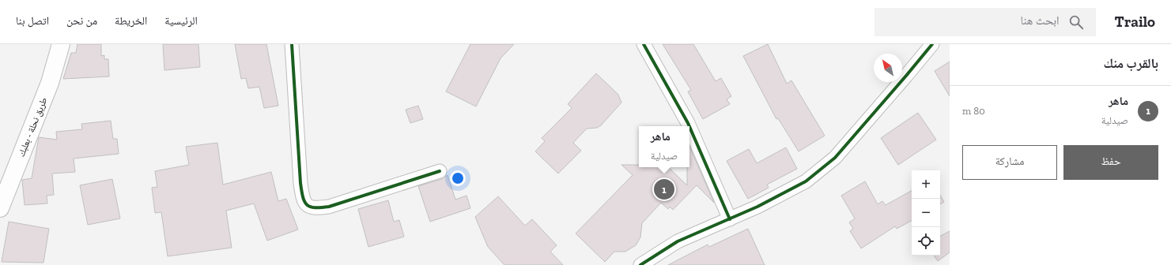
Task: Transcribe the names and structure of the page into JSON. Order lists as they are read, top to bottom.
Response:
{
  "streets": {
    "street": ["طريق نحلة - بعلبك"]
  },
  "north": "top left",
  "page": {
    "header": "Trailo",
    "search": "ابحث هنا",
    "nav": [
      "الرئيسية",
      "الخريطة",
      "من نحن",
      "اتصل بنا"
    ],
    "heading": "بالقرب منك",
    "list": [
      {
        "mark": "1",
        "name": "ماهر",
        "note": "صيدلية",
        "value": "80 m"
      }
    ],
    "popup": ["ماهر", "صيدلية"],
    "buttons": ["حفظ", "مشاركة"],
    "map_buttons": ["+", "−"],
    "pins": "1"
  }
}
